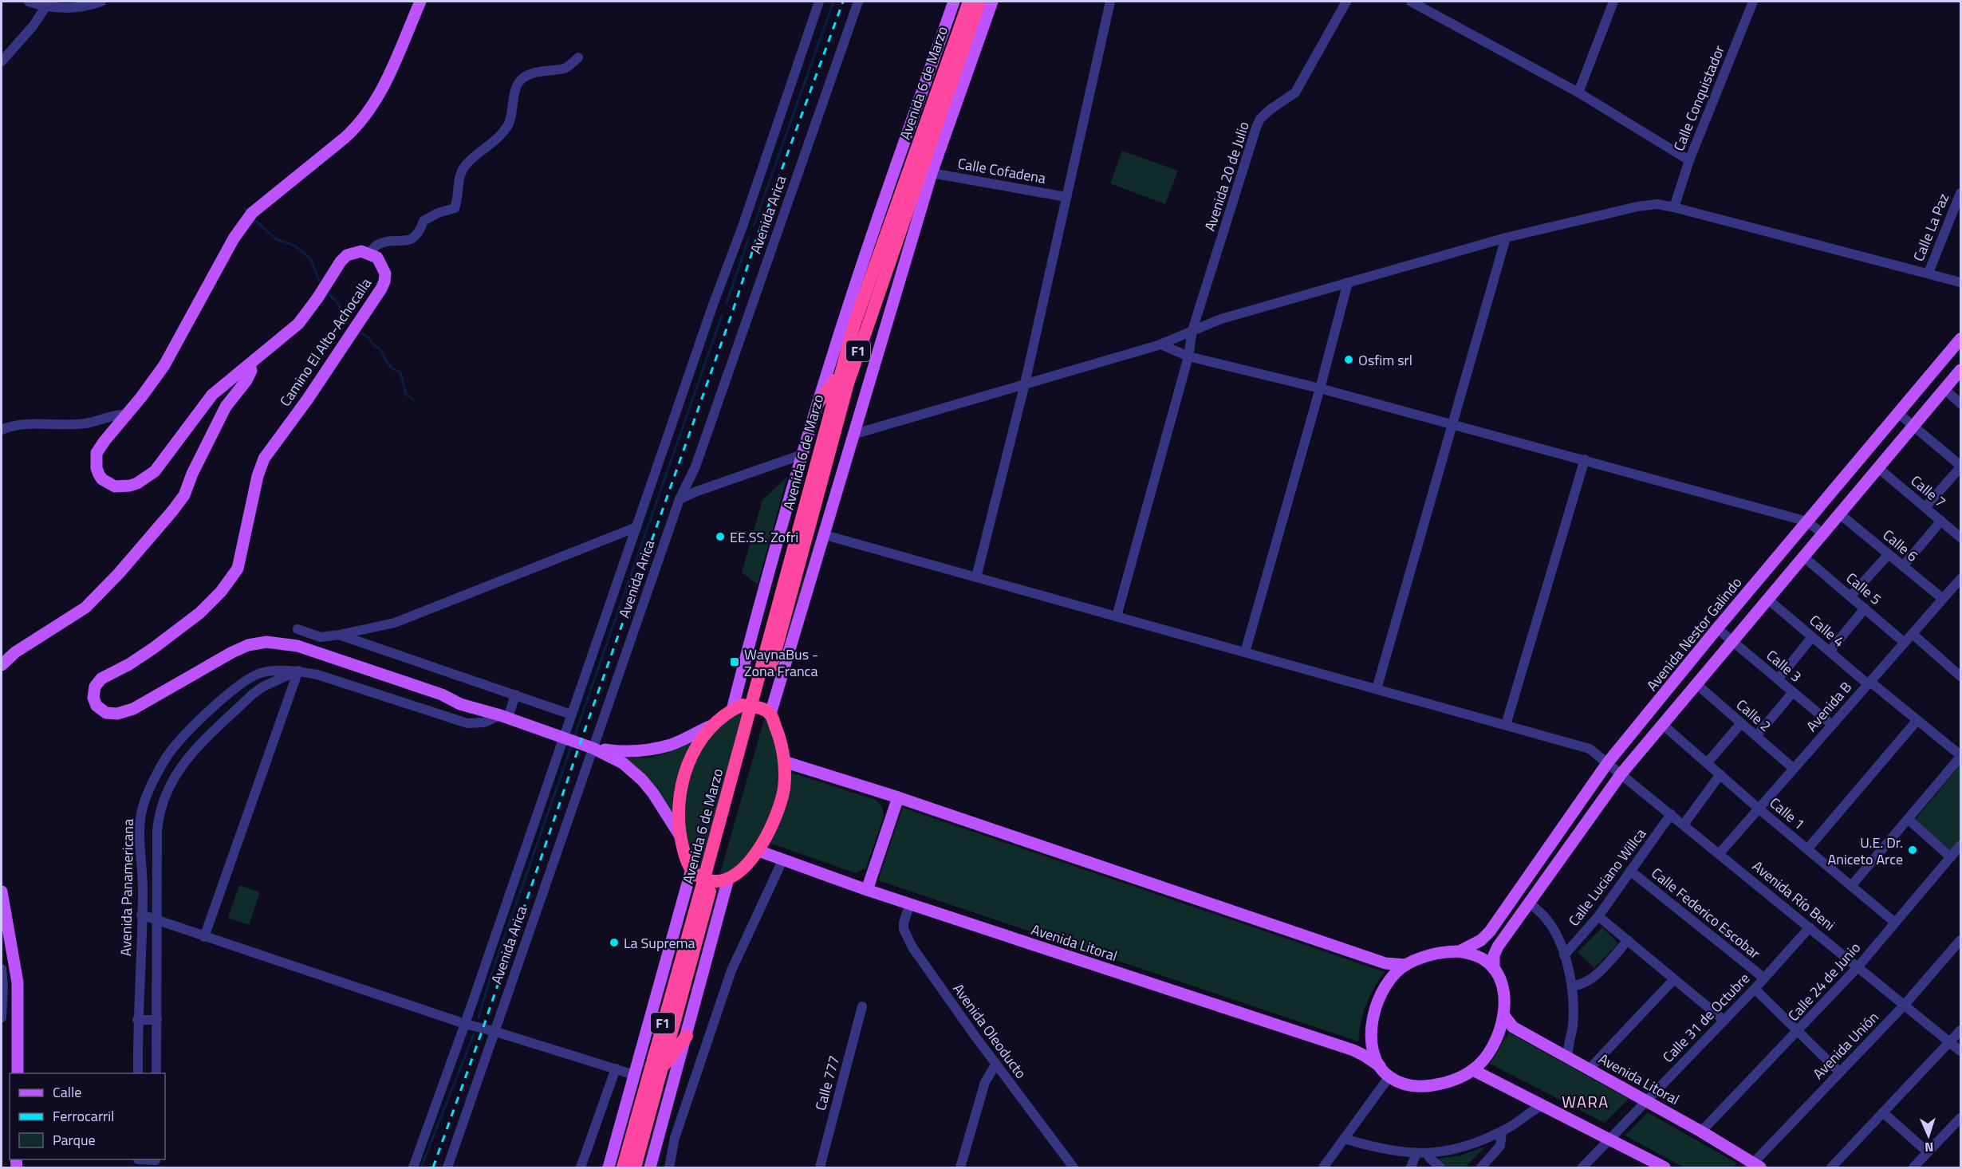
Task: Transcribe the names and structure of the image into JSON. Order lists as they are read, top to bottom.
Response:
{
  "streets": {
    "highway": ["Avenida 6 de Marzo", "F1"],
    "main road": ["Camino El Alto-Achocalla", "Avenida Nestor Galindo", "Avenida Litoral"],
    "street": [
      "Calle Conquistador",
      "Calle Cofadena",
      "Avenida 20 de Julio",
      "Avenida Arica",
      "Calle La Paz",
      "Calle 7",
      "Calle 6",
      "Calle 5",
      "Calle 4",
      "Calle 3",
      "Avenida B",
      "Calle 2",
      "Calle 1",
      "Calle Luciano Willca",
      "Avenida Panamericana",
      "Avenida Río Beni",
      "Calle Federico Escobar",
      "Calle 24 de Junio",
      "Calle 31 de Octubre",
      "Avenida Oleoducto",
      "Avenida Unión",
      "Calle 777"
    ]
  },
  "crossings": [
    ["Avenida 6 de Marzo", "Calle Cofadena"],
    ["Avenida 6 de Marzo", "Avenida Río Beni"],
    ["Avenida 20 de Julio", "Avenida Río Beni"],
    ["Avenida Arica", "Camino El Alto-Achocalla"],
    ["Camino El Alto-Achocalla", "Avenida Panamericana"],
    ["Calle 6", "Avenida B"],
    ["Calle 5", "Avenida B"],
    ["Calle 4", "Avenida B"],
    ["Avenida Nestor Galindo", "Calle 3"],
    ["Avenida Nestor Galindo", "Avenida Río Beni"],
    ["Avenida Nestor Galindo", "Avenida Litoral"],
    ["Calle 3", "Avenida B"],
    ["Avenida B", "Calle 2"],
    ["Avenida B", "Calle 1"],
    ["Avenida B", "Avenida Río Beni"],
    ["Calle 1", "Calle 24 de Junio"],
    ["Calle Luciano Willca", "Avenida Río Beni"],
    ["Calle Luciano Willca", "Calle Federico Escobar"],
    ["Avenida Río Beni", "Calle 24 de Junio"],
    ["Avenida Río Beni", "Calle 31 de Octubre"],
    ["Avenida Río Beni", "Avenida Unión"],
    ["Calle Federico Escobar", "Calle 31 de Octubre"],
    ["Avenida Litoral", "Calle 24 de Junio"],
    ["Avenida Litoral", "Calle 31 de Octubre"],
    ["Avenida Litoral", "Avenida Oleoducto"],
    ["Avenida Litoral", "Avenida Unión"]
  ],
  "districts": ["WARA"],
  "places": {
    "other": [
      "Osfim srl",
      "EE.SS. Zofri",
      "U.E. Dr. Aniceto Arce",
      "La Suprema"
    ],
    "transit": ["WaynaBus - Zona Franca"]
  },
  "legend": ["Calle", "Ferrocarril", "Parque"],
  "north": "bottom"
}
